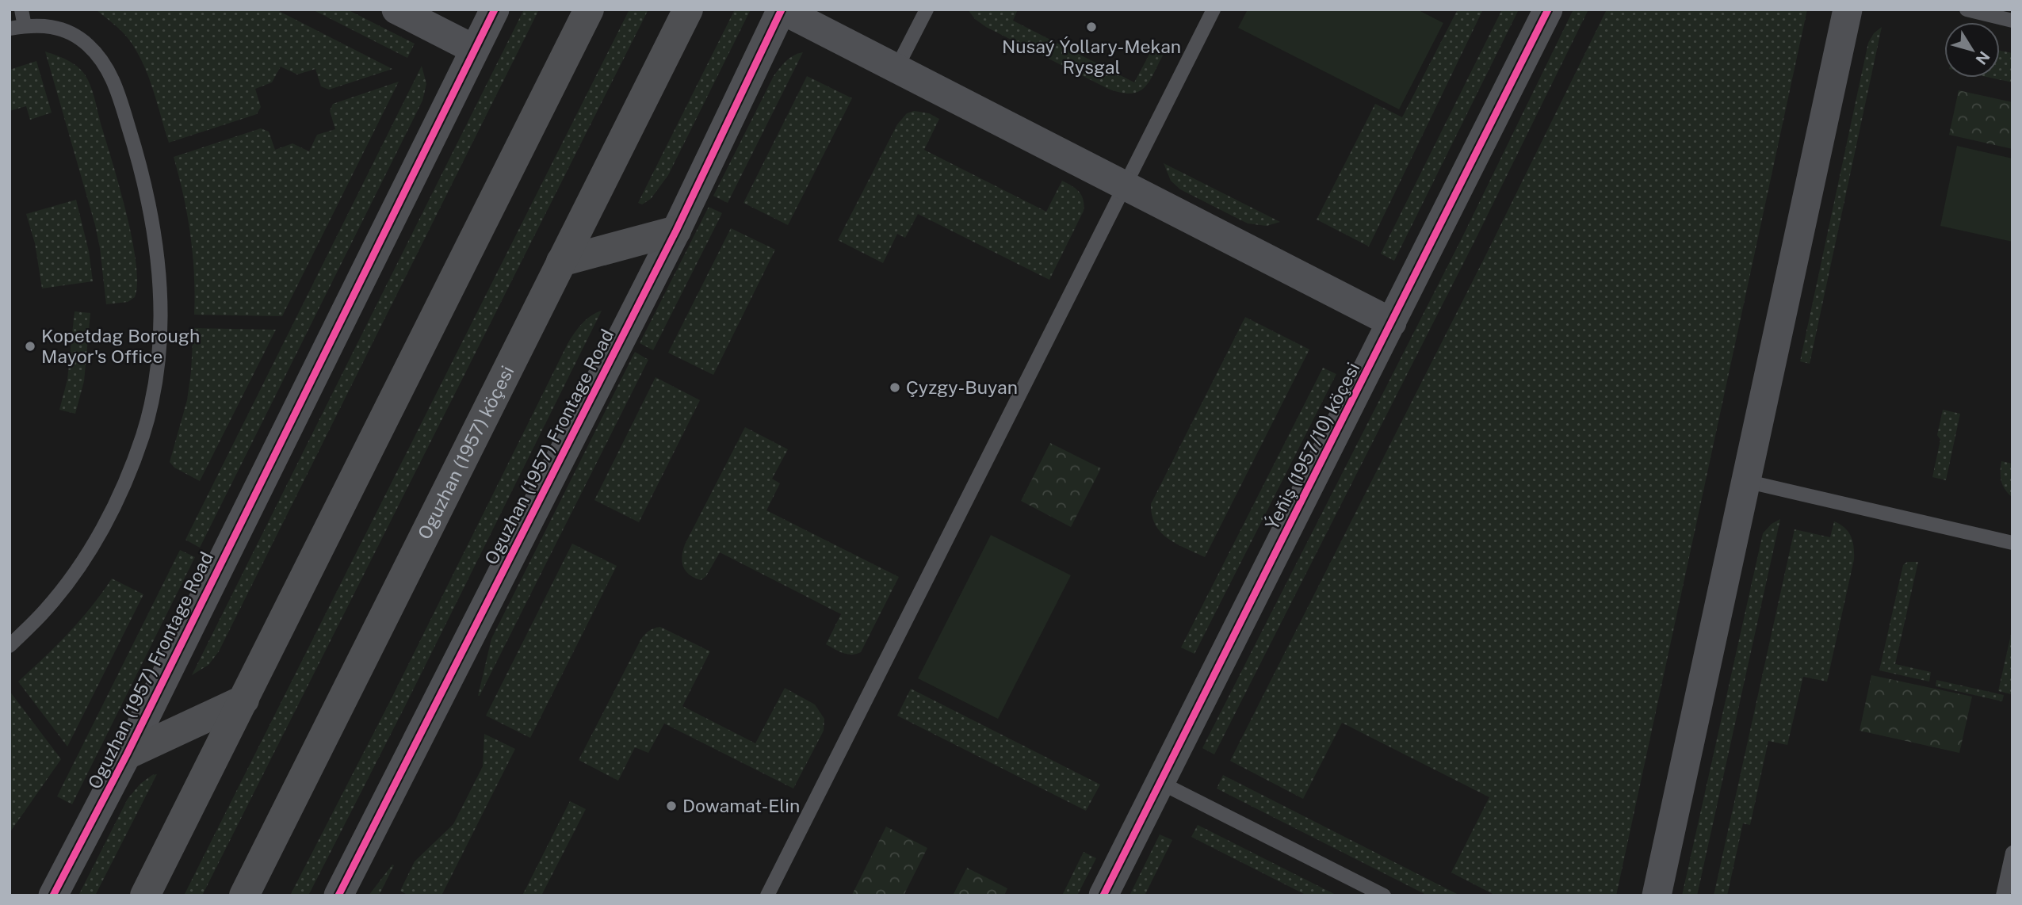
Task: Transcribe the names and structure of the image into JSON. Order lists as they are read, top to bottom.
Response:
{
  "streets": {
    "main road": ["Oguzhan (1957) köçesi"],
    "street": ["Ýeňiş (1957/10) köçesi", "Oguzhan (1957) Frontage Road"]
  },
  "places": [
    "Nusaý Ýollary-Mekan Rysgal",
    "Kopetdag Borough Mayor's Office",
    "Çyzgy-Buyan",
    "Dowamat-Elin"
  ],
  "north": "bottom right"
}
